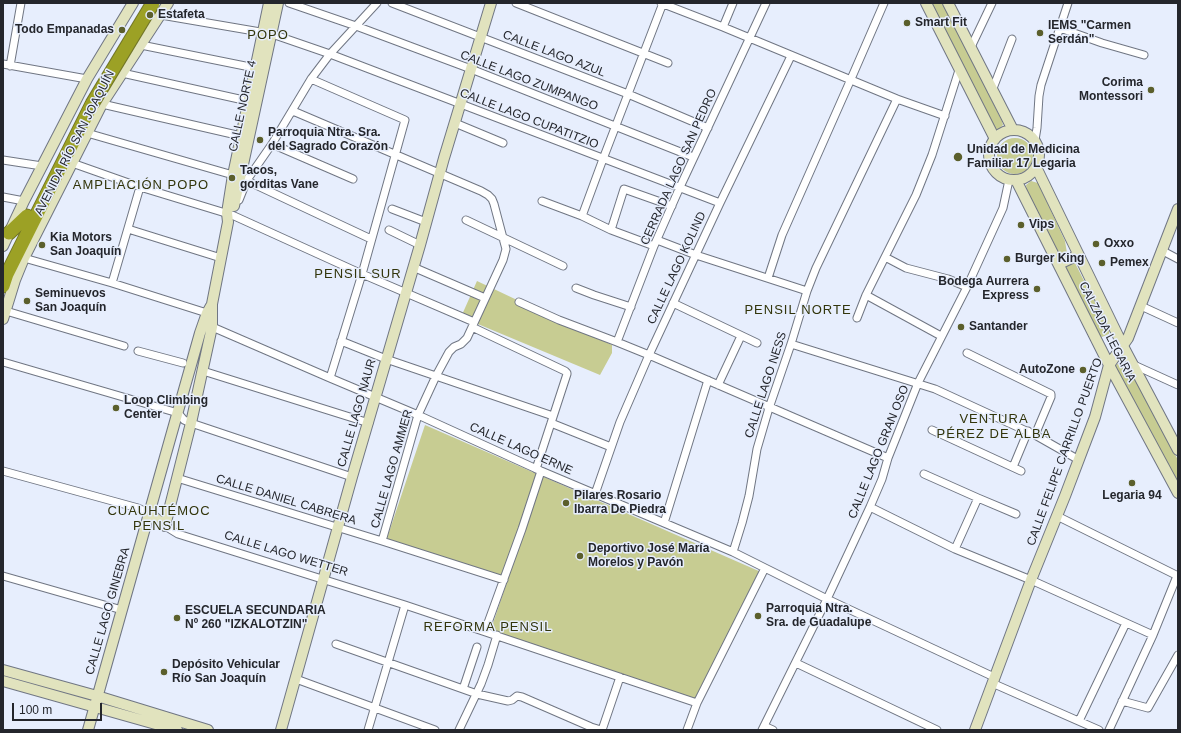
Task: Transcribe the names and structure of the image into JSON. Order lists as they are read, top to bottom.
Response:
{
  "streets": {
    "highway": ["AVENIDA RÍO SAN JOAQUÍN"],
    "street": [
      "CALLE LAGO AZUL",
      "CALLE LAGO ZUMPANGO",
      "CALLE NORTE 4",
      "CALLE LAGO CUPATITZIO",
      "CERRADA LAGO SAN PEDRO",
      "CALLE LAGO KOLIND",
      "CALZADA LEGARIA",
      "CALLE LAGO NESS",
      "CALLE LAGO NAUR",
      "CALLE LAGO ERNE",
      "CALLE LAGO GRAN OSO",
      "CALLE FELIPE CARRILLO PUERTO",
      "CALLE LAGO AMMER",
      "CALLE DANIEL CABRERA",
      "CALLE LAGO WETTER",
      "CALLE LAGO GINEBRA"
    ]
  },
  "crossings": [
    ["CALLE LAGO AZUL", "CERRADA LAGO SAN PEDRO"],
    ["CALLE LAGO AZUL", "CALLE LAGO NAUR"],
    ["CALLE LAGO ZUMPANGO", "CERRADA LAGO SAN PEDRO"],
    ["CALLE LAGO ZUMPANGO", "CALLE LAGO NAUR"],
    ["CALLE NORTE 4", "CALLE LAGO CUPATITZIO"],
    ["CALLE NORTE 4", "CALLE LAGO GINEBRA"],
    ["CALLE LAGO CUPATITZIO", "AVENIDA RÍO SAN JOAQUÍN"],
    ["CALLE LAGO CUPATITZIO", "CERRADA LAGO SAN PEDRO"],
    ["CALLE LAGO CUPATITZIO", "CALLE LAGO KOLIND"],
    ["CALLE LAGO CUPATITZIO", "CALLE LAGO NAUR"],
    ["CALLE LAGO KOLIND", "CALLE LAGO ERNE"],
    ["CALZADA LEGARIA", "CALLE LAGO GRAN OSO"],
    ["CALZADA LEGARIA", "CALLE FELIPE CARRILLO PUERTO"],
    ["CALLE LAGO NESS", "CALLE LAGO ERNE"],
    ["CALLE LAGO NAUR", "CALLE LAGO ERNE"],
    ["CALLE LAGO NAUR", "CALLE LAGO AMMER"],
    ["CALLE LAGO NAUR", "CALLE DANIEL CABRERA"],
    ["CALLE LAGO NAUR", "CALLE LAGO WETTER"],
    ["CALLE LAGO ERNE", "CALLE LAGO GRAN OSO"],
    ["CALLE LAGO ERNE", "CALLE FELIPE CARRILLO PUERTO"],
    ["CALLE LAGO ERNE", "CALLE LAGO AMMER"],
    ["CALLE LAGO ERNE", "CALLE LAGO GINEBRA"],
    ["CALLE LAGO AMMER", "CALLE DANIEL CABRERA"],
    ["CALLE DANIEL CABRERA", "CALLE LAGO GINEBRA"],
    ["CALLE LAGO WETTER", "CALLE LAGO GINEBRA"]
  ],
  "districts": [
    "POPO",
    "AMPLIACIÓN POPO",
    "PENSIL SUR",
    "PENSIL NORTE",
    "VENTURA PÉREZ DE ALBA",
    "CUAUHTÉMOC PENSIL",
    "REFORMA PENSIL"
  ],
  "places": [
    "Estafeta",
    "Smart Fit",
    "Todo Empanadas",
    "IEMS \"Carmen Serdán\"",
    "Corima Montessori",
    "Parroquia Ntra. Sra. del Sagrado Corazón",
    "Unidad de Medicina Familiar 17 Legaria",
    "Tacos, gorditas Vane",
    "Vips",
    "Oxxo",
    "Kia Motors San Joaquín",
    "Burger King",
    "Pemex",
    "Bodega Aurrera Express",
    "Seminuevos San Joaquín",
    "Santander",
    "AutoZone",
    "Loop Climbing Center",
    "Legaria 94",
    "Pilares Rosario Ibarra De Piedra",
    "Deportivo José María Morelos y Pavón",
    "Parroquia Ntra. Sra. de Guadalupe",
    "ESCUELA SECUNDARIA Nº 260 \"IZKALOTZIN\"",
    "Depósito Vehicular Río San Joaquín"
  ],
  "scale_bar": "100 m"
}
